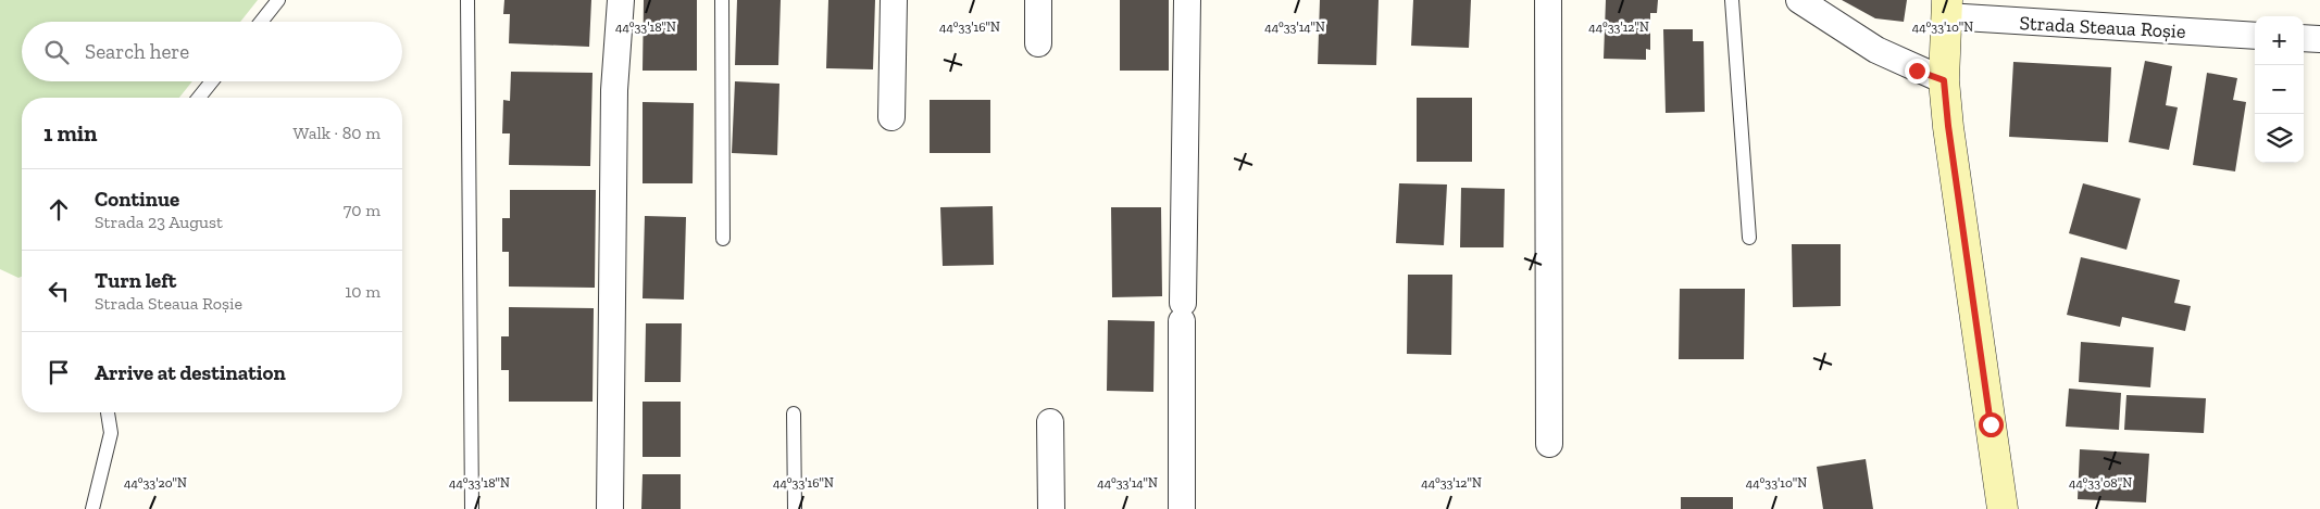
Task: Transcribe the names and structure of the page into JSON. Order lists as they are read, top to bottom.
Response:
{
  "streets": {
    "street": ["Strada Steaua Roșie"]
  },
  "page": {
    "map_buttons": ["+", "−"],
    "search": "Search here",
    "heading": ["1 min", "Walk · 80 m"],
    "list": [
      ["Continue", "Strada 23 August", "70 m"],
      ["Turn left", "Strada Steaua Roșie", "10 m"],
      "Arrive at destination"
    ]
  },
  "coordinates": [
    "44°33'18\"N",
    "44°33'16\"N",
    "44°33'14\"N",
    "44°33'12\"N",
    "44°33'10\"N",
    "44°33'20\"N",
    "44°33'08\"N"
  ]
}
